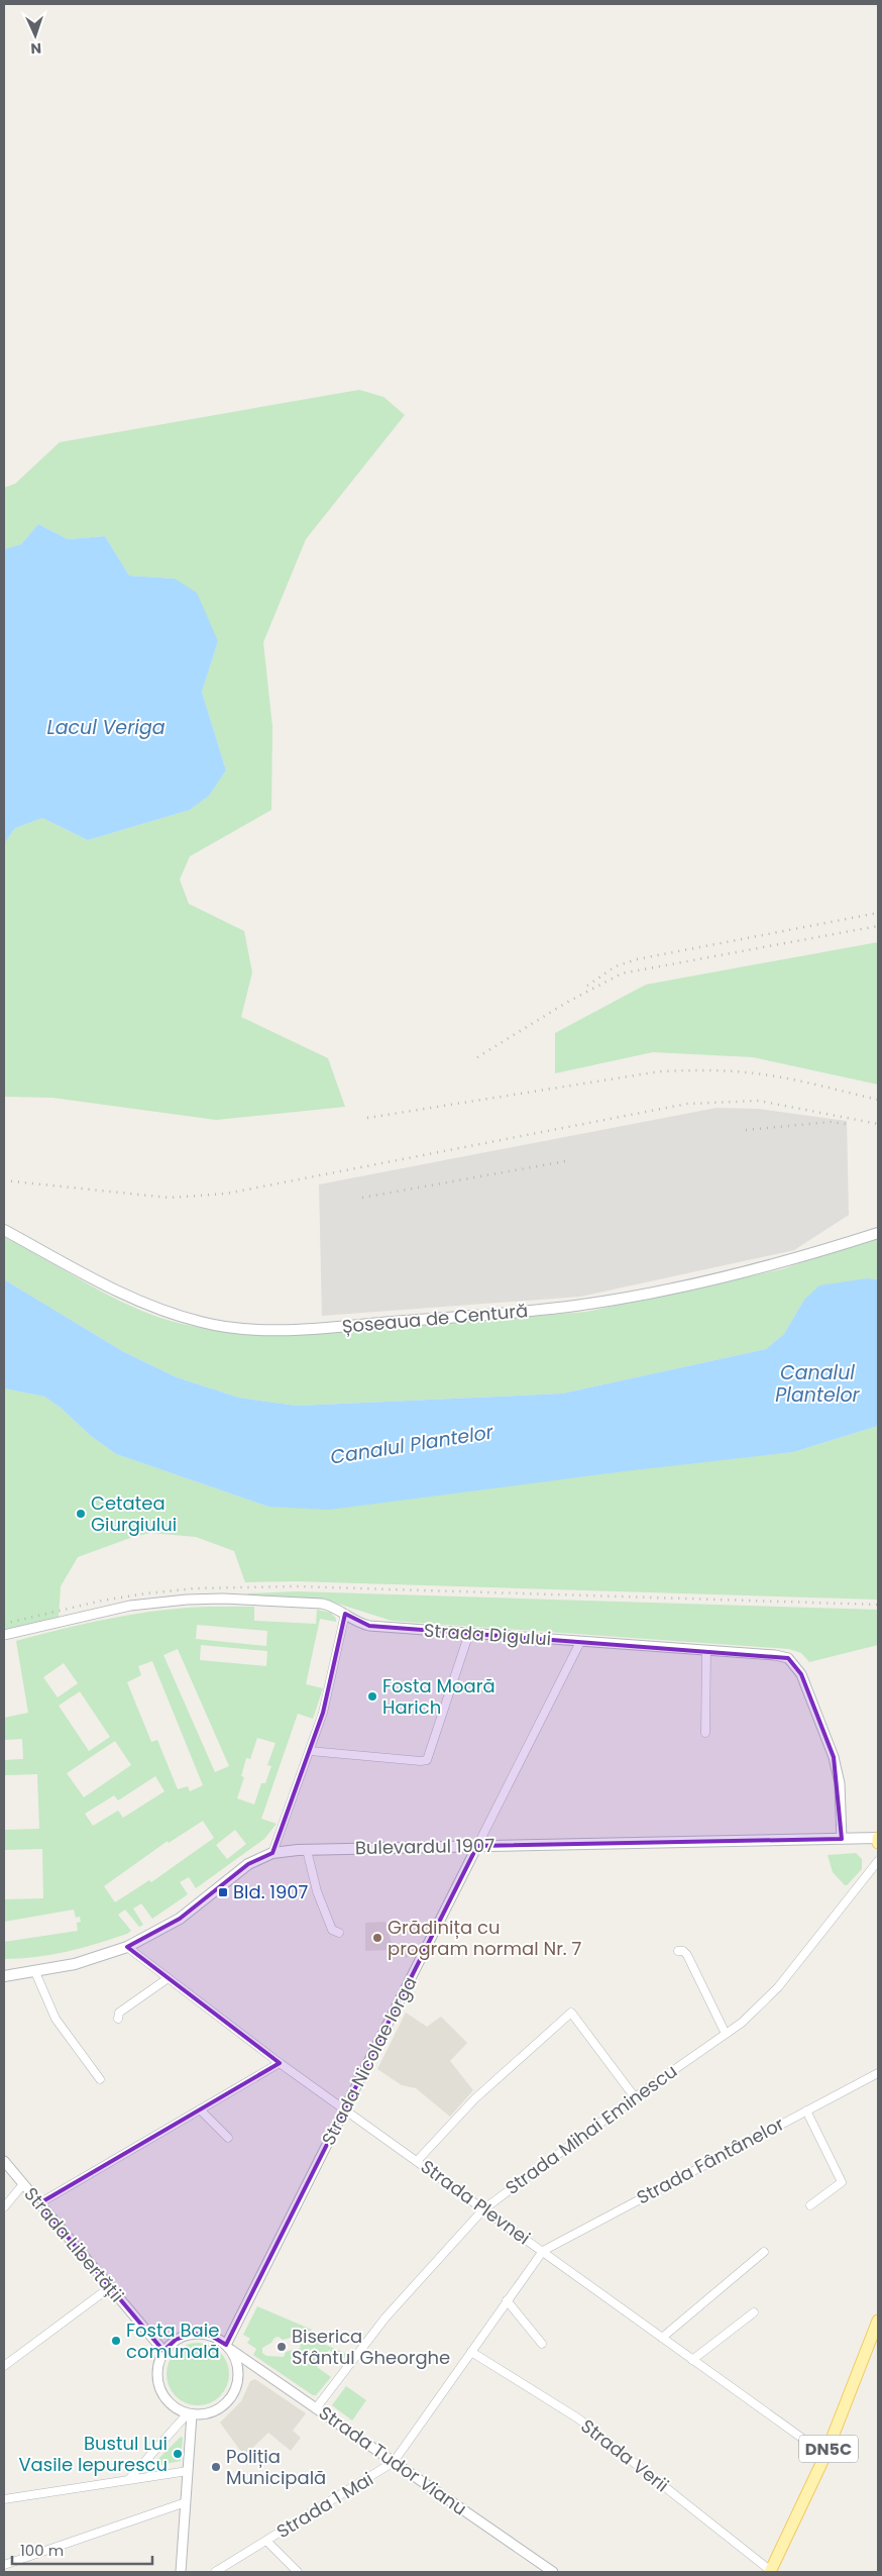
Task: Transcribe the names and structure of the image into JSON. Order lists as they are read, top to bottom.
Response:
{
  "streets": {
    "main road": ["Șoseaua de Centură", "Bulevardul 1907", "DN5C"],
    "street": [
      "Strada Digului",
      "Strada Nicolae Iorga",
      "Strada Mihai Eminescu",
      "Strada Fântânelor",
      "Strada Plevnei",
      "Strada Libertății",
      "Strada Verii",
      "Strada Tudor Vianu",
      "Strada 1 Mai"
    ]
  },
  "crossings": [
    ["Strada Digului", "Bulevardul 1907"],
    ["Strada Digului", "Strada Nicolae Iorga"],
    ["Bulevardul 1907", "Strada Nicolae Iorga"],
    ["Bulevardul 1907", "Strada Plevnei"],
    ["Strada Nicolae Iorga", "Strada Plevnei"],
    ["Strada Nicolae Iorga", "Strada Libertății"],
    ["Strada Nicolae Iorga", "Strada Tudor Vianu"],
    ["Strada Mihai Eminescu", "Strada Plevnei"],
    ["Strada Mihai Eminescu", "Strada Tudor Vianu"],
    ["Strada Fântânelor", "Strada Plevnei"],
    ["Strada Fântânelor", "Strada 1 Mai"],
    ["Strada Plevnei", "DN5C"],
    ["Strada Plevnei", "Strada 1 Mai"],
    ["Strada Libertății", "Strada Tudor Vianu"],
    ["DN5C", "Strada Verii"],
    ["Strada Verii", "Strada 1 Mai"],
    ["Strada Tudor Vianu", "Strada 1 Mai"]
  ],
  "water": ["Lacul Veriga", "Canalul Plantelor"],
  "places": {
    "other": [
      "Cetatea Giurgiului",
      "Fosta Moară Harich",
      "Grădinița cu program normal Nr. 7",
      "Fosta Baie comunală",
      "Biserica Sfântul Gheorghe",
      "Bustul Lui Vasile Iepurescu",
      "Poliția Municipală"
    ],
    "transit": ["Bld. 1907"]
  },
  "scale_bar": "100 m",
  "north": "bottom"
}
